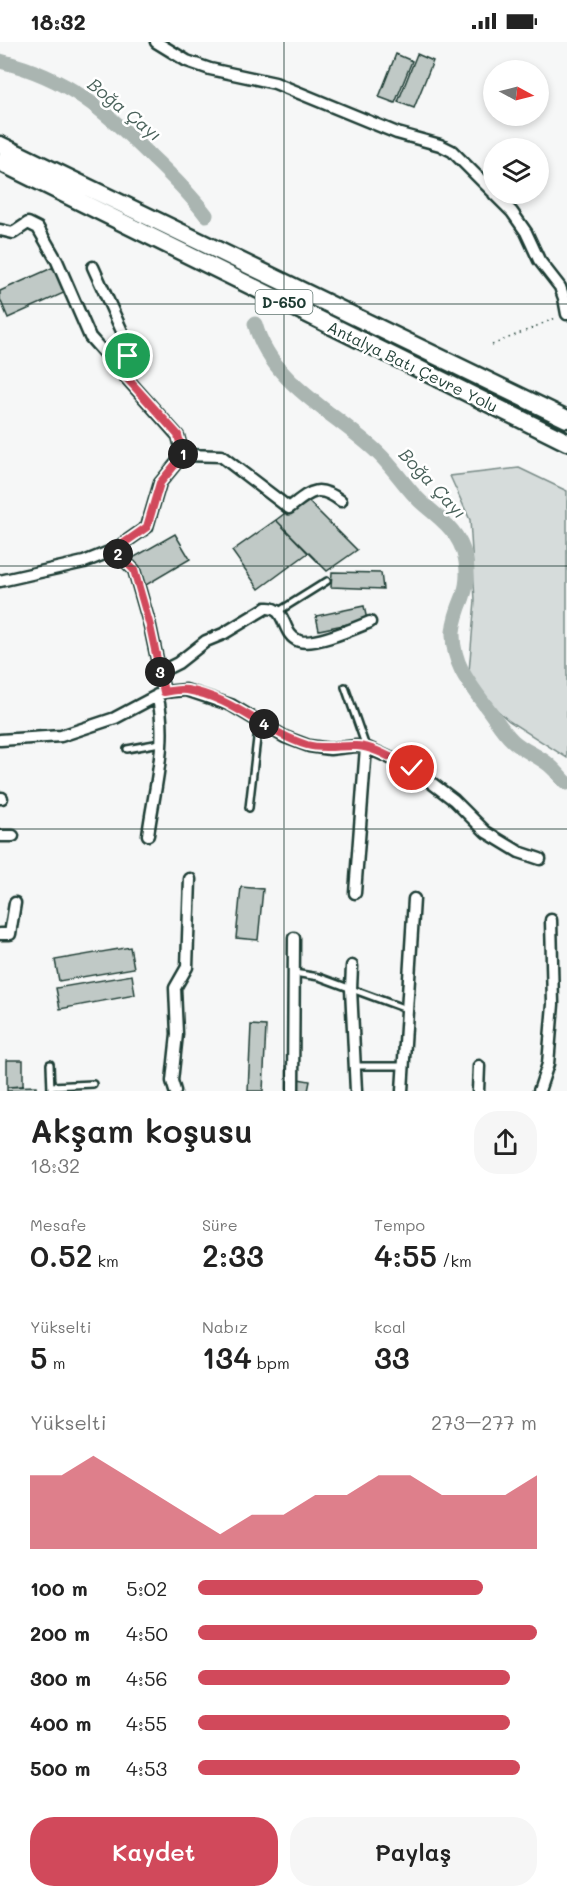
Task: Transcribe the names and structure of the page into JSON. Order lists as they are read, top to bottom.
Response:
{
  "streets": {
    "highway": ["D-650", "Antalya Batı Çevre Yolu"]
  },
  "water": ["Boğa Çayı"],
  "north": "right",
  "page": {
    "status": "18:32",
    "pins": [
      "1",
      "2",
      "3",
      "4"
    ],
    "heading": ["Akşam koşusu", "18:32"],
    "stats": [
      ["Mesafe", "0.52 km"],
      ["Süre", "2:33"],
      ["Tempo", "4:55 /km"],
      ["Yükselti", "5 m"],
      ["Nabız", "134 bpm"],
      ["kcal", "33"]
    ],
    "chart": ["Yükselti", "273–277 m"],
    "list": [
      {
        "name": "100 m",
        "note": "5:02"
      },
      {
        "name": "200 m",
        "note": "4:50"
      },
      {
        "name": "300 m",
        "note": "4:56"
      },
      {
        "name": "400 m",
        "note": "4:55"
      },
      {
        "name": "500 m",
        "note": "4:53"
      }
    ],
    "buttons": ["Kaydet", "Paylaş"]
  }
}
